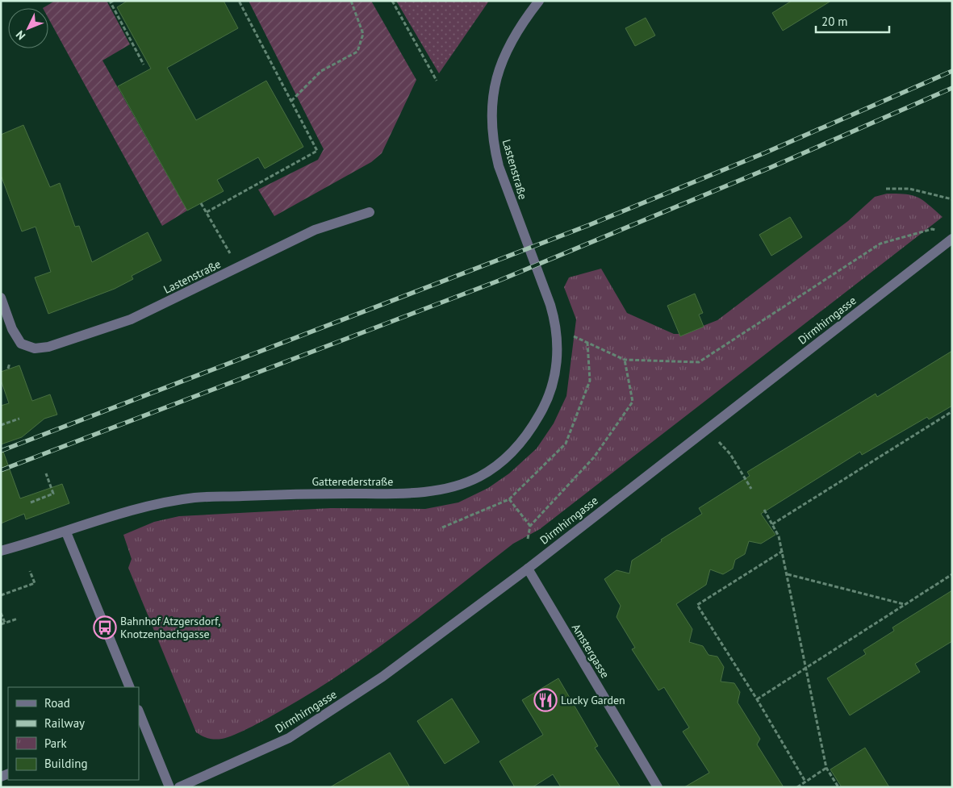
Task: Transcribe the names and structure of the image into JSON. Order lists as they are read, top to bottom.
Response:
{
  "streets": {
    "street": [
      "Lastenstraße",
      "Dirmhirngasse",
      "Gatterederstraße",
      "Amstergasse"
    ]
  },
  "crossings": [
    ["Lastenstraße", "Gatterederstraße"],
    ["Dirmhirngasse", "Amstergasse"]
  ],
  "places": {
    "bus stop": ["Bahnhof Atzgersdorf, Knotzenbachgasse"],
    "restaurant": ["Lucky Garden"]
  },
  "legend": [
    "Road",
    "Railway",
    "Park",
    "Building"
  ],
  "scale_bar": "20 m",
  "north": "bottom left"
}
